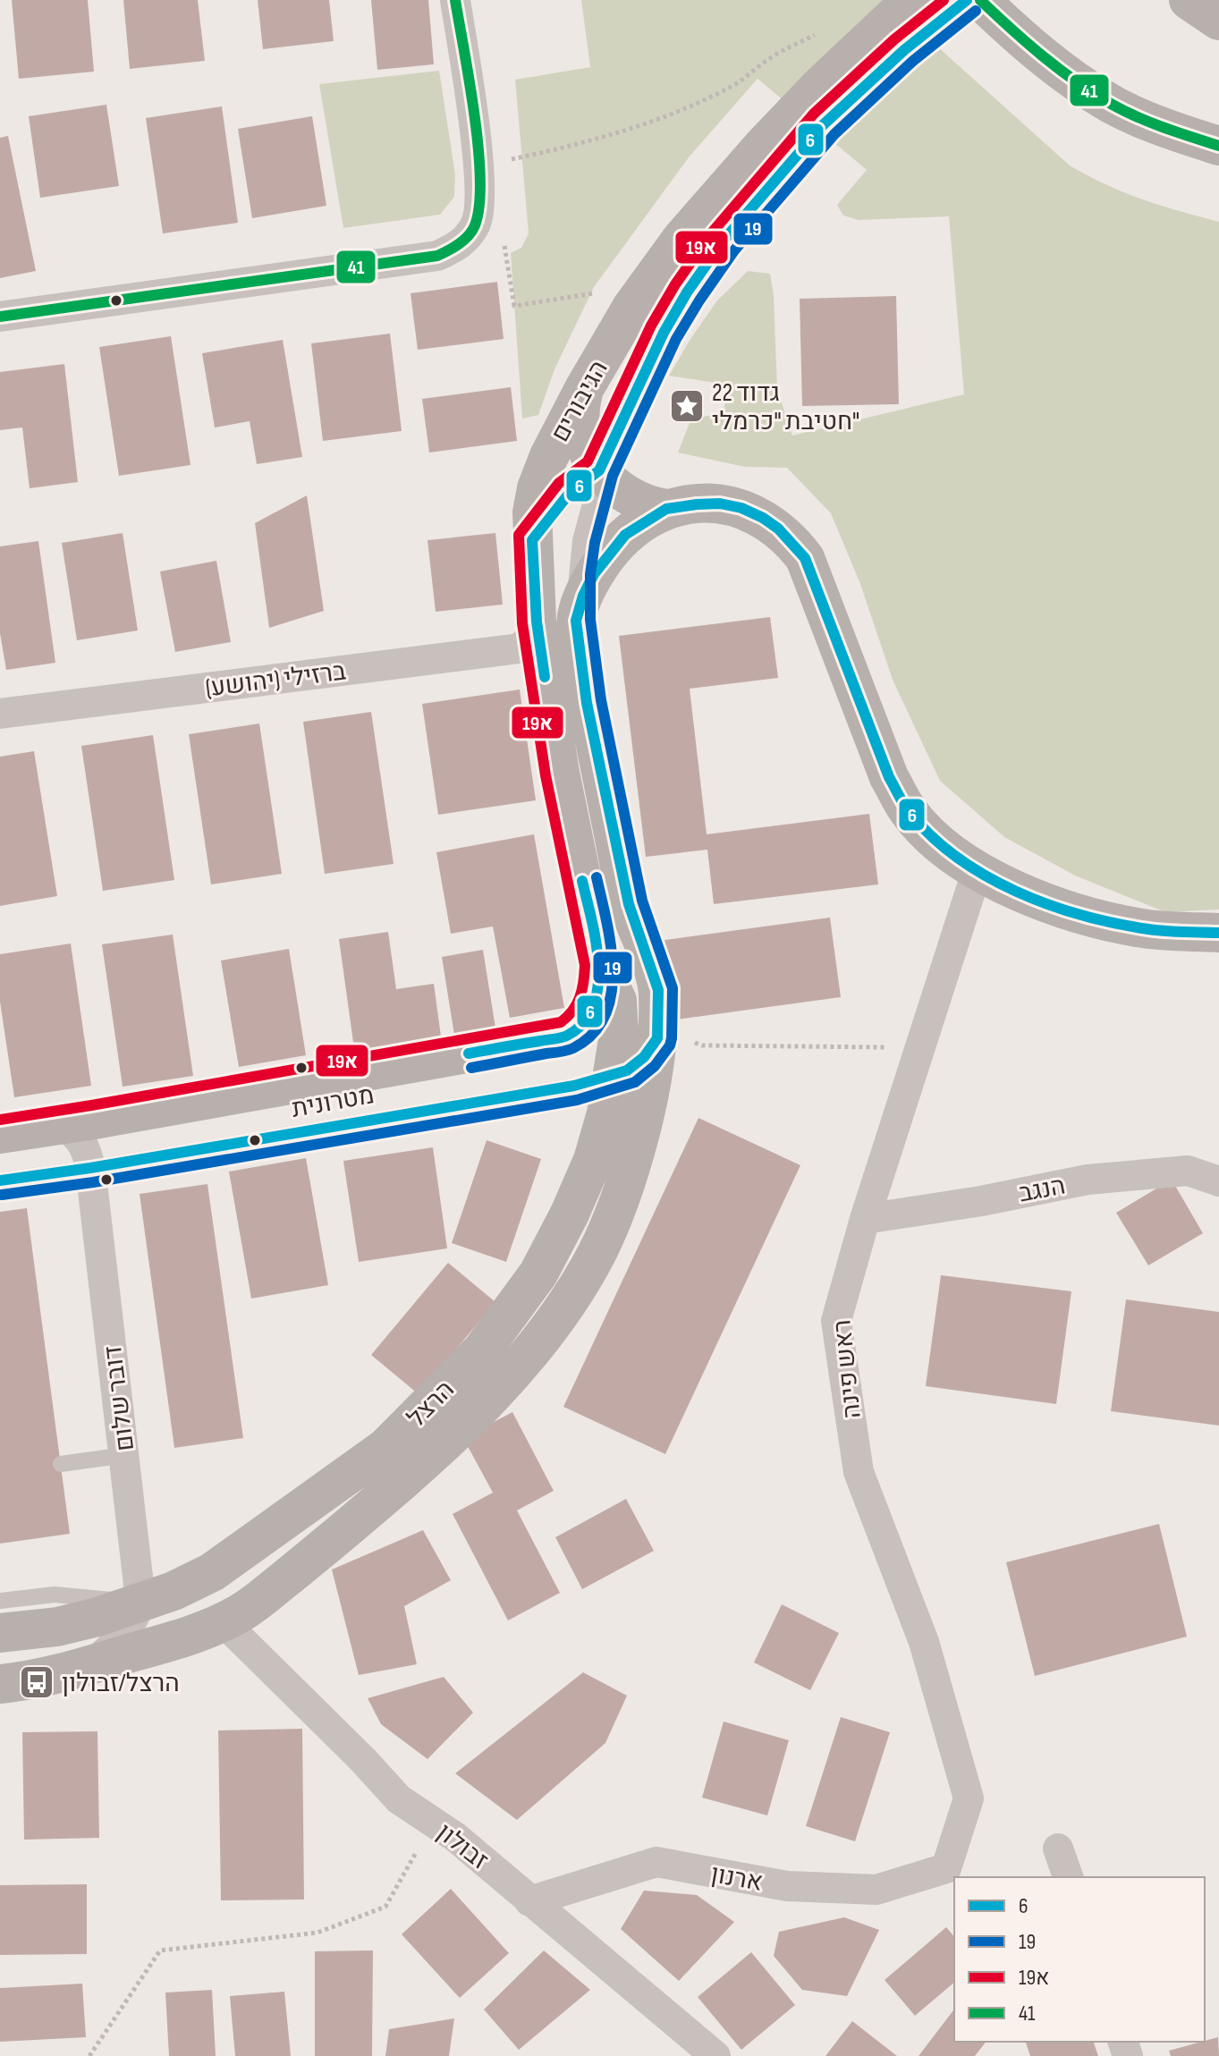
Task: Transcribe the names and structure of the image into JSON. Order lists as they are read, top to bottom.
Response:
{
  "streets": {
    "street": [
      "הגיבורים",
      "ברזילי (יהושע)",
      "הנגב",
      "ראש פינה",
      "דובר שלום",
      "הרצל",
      "זבולון",
      "ארנון"
    ],
    "lane": ["מטרונית"]
  },
  "crossings": [
    ["הגיבורים", "ברזילי (יהושע)"],
    ["הגיבורים", "הרצל"],
    ["מטרונית", "דובר שלום"],
    ["מטרונית", "הרצל"],
    ["הנגב", "ראש פינה"],
    ["ראש פינה", "ארנון"],
    ["דובר שלום", "הרצל"],
    ["הרצל", "זבולון"],
    ["זבולון", "ארנון"]
  ],
  "places": {
    "place": ["גדוד 22 חטיבת \"כרמלי\""],
    "bus stop": ["הרצל/זבולון"]
  },
  "lines": [
    "transit line 6",
    "transit line 19א",
    "transit line 41",
    "transit line 19"
  ],
  "legend": [
    "6",
    "19",
    "19א",
    "41"
  ]
}
